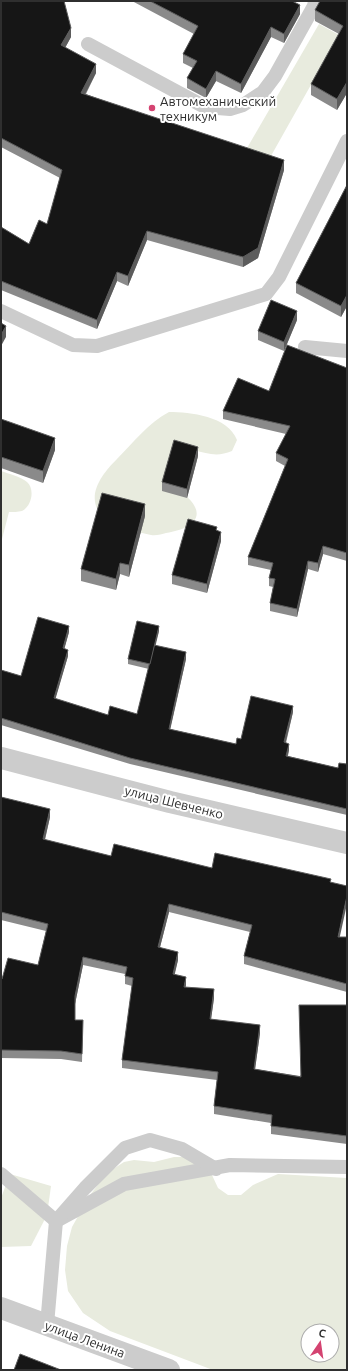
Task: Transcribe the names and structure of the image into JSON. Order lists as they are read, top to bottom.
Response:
{
  "streets": {
    "street": ["улица Шевченко", "улица Ленина"]
  },
  "places": ["Автомеханический техникум"],
  "north": "top"
}
